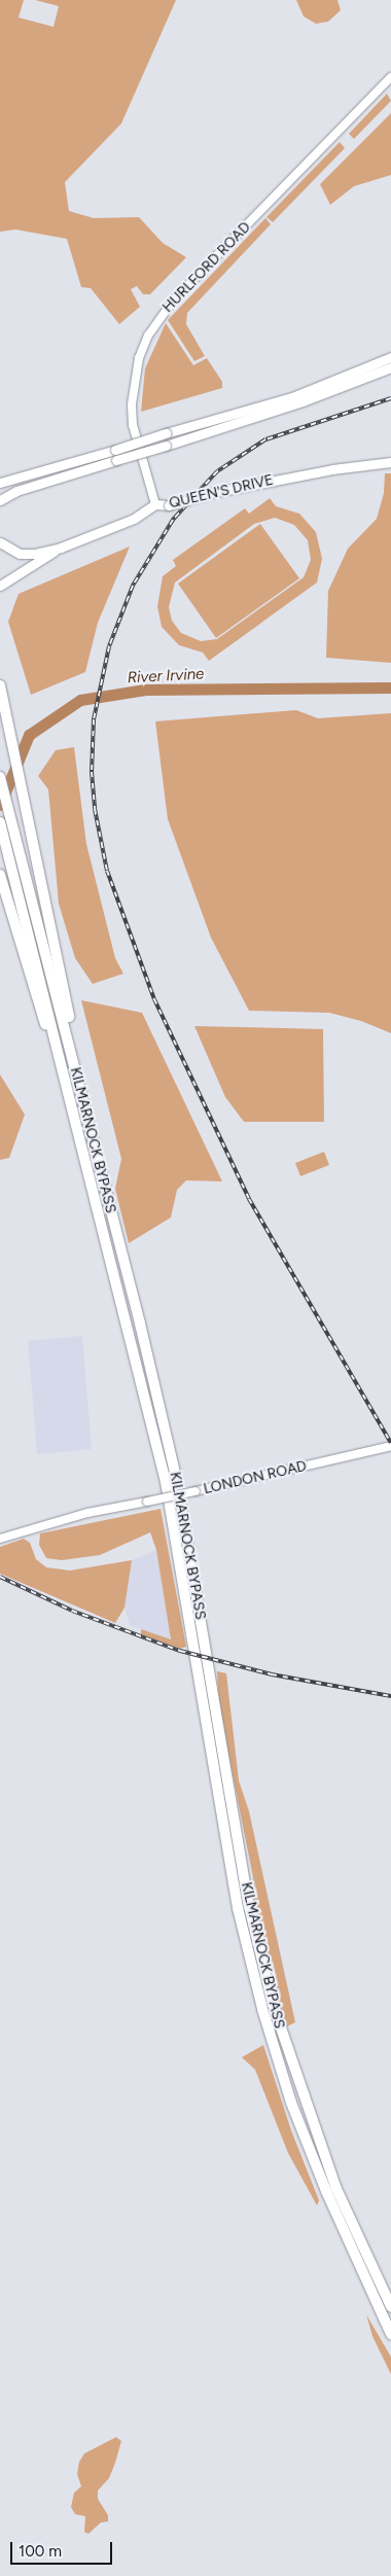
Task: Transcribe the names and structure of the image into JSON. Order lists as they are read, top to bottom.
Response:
{
  "streets": {
    "highway": ["KILMARNOCK BYPASS"],
    "main road": ["HURLFORD ROAD", "QUEEN'S DRIVE", "LONDON ROAD"]
  },
  "crossings": [
    ["HURLFORD ROAD", "QUEEN'S DRIVE"]
  ],
  "water": ["River Irvine"],
  "scale_bar": "100 m"
}
